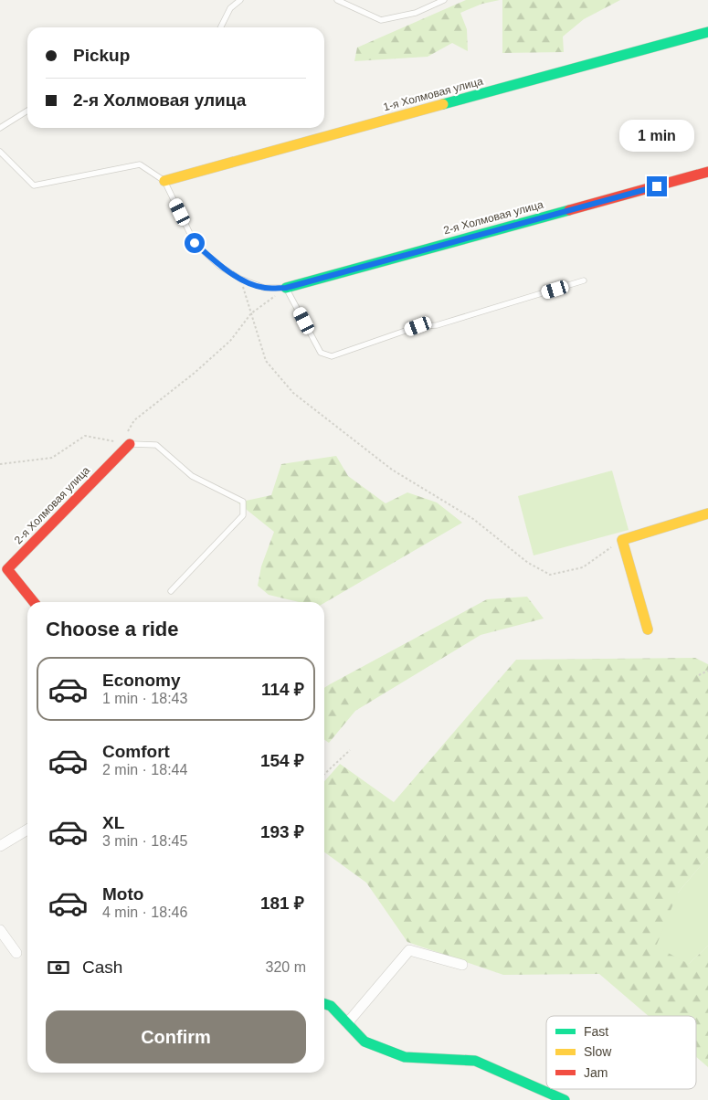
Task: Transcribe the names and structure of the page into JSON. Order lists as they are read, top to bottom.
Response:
{
  "streets": {
    "street": ["1-я Холмовая улица", "2-я Холмовая улица"]
  },
  "legend": ["Fast", "Slow", "Jam"],
  "page": {
    "banner": ["Pickup", "2-я Холмовая улица"],
    "bubble": "1 min",
    "heading": "Choose a ride",
    "list": [
      {
        "name": "Economy",
        "note": "1 min · 18:43",
        "value": "114 ₽"
      },
      {
        "name": "Comfort",
        "note": "2 min · 18:44",
        "value": "154 ₽"
      },
      {
        "name": "XL",
        "note": "3 min · 18:45",
        "value": "193 ₽"
      },
      {
        "name": "Moto",
        "note": "4 min · 18:46",
        "value": "181 ₽"
      }
    ],
    "pay": ["Cash", "320 m"],
    "buttons": "Confirm"
  }
}
